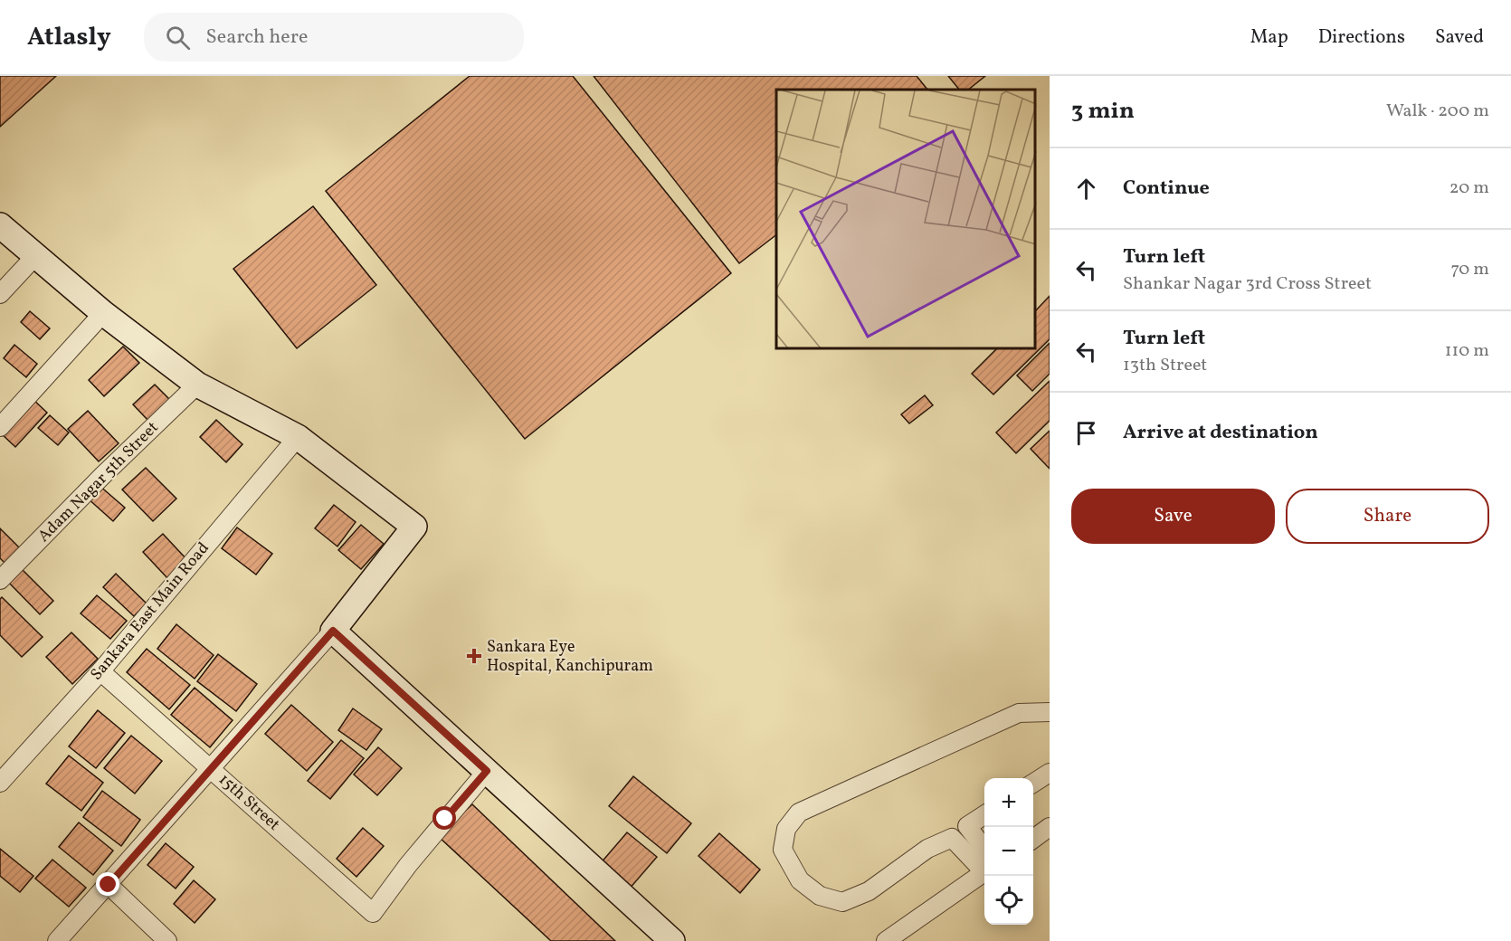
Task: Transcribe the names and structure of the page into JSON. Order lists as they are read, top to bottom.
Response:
{
  "streets": {
    "street": ["Adam Nagar 5th Street", "Sankara East Main Road", "15th Street"]
  },
  "crossings": [
    ["Sankara East Main Road", "15th Street"]
  ],
  "places": {
    "health": ["Sankara Eye Hospital, Kanchipuram"]
  },
  "page": {
    "header": "Atlasly",
    "search": "Search here",
    "nav": ["Map", "Directions", "Saved"],
    "heading": ["3 min", "Walk · 200 m"],
    "list": [
      ["Continue", "20 m"],
      ["Turn left", "Shankar Nagar 3rd Cross Street", "70 m"],
      ["Turn left", "13th Street", "110 m"],
      "Arrive at destination"
    ],
    "buttons": ["Save", "Share"],
    "map_buttons": ["+", "−"]
  }
}
